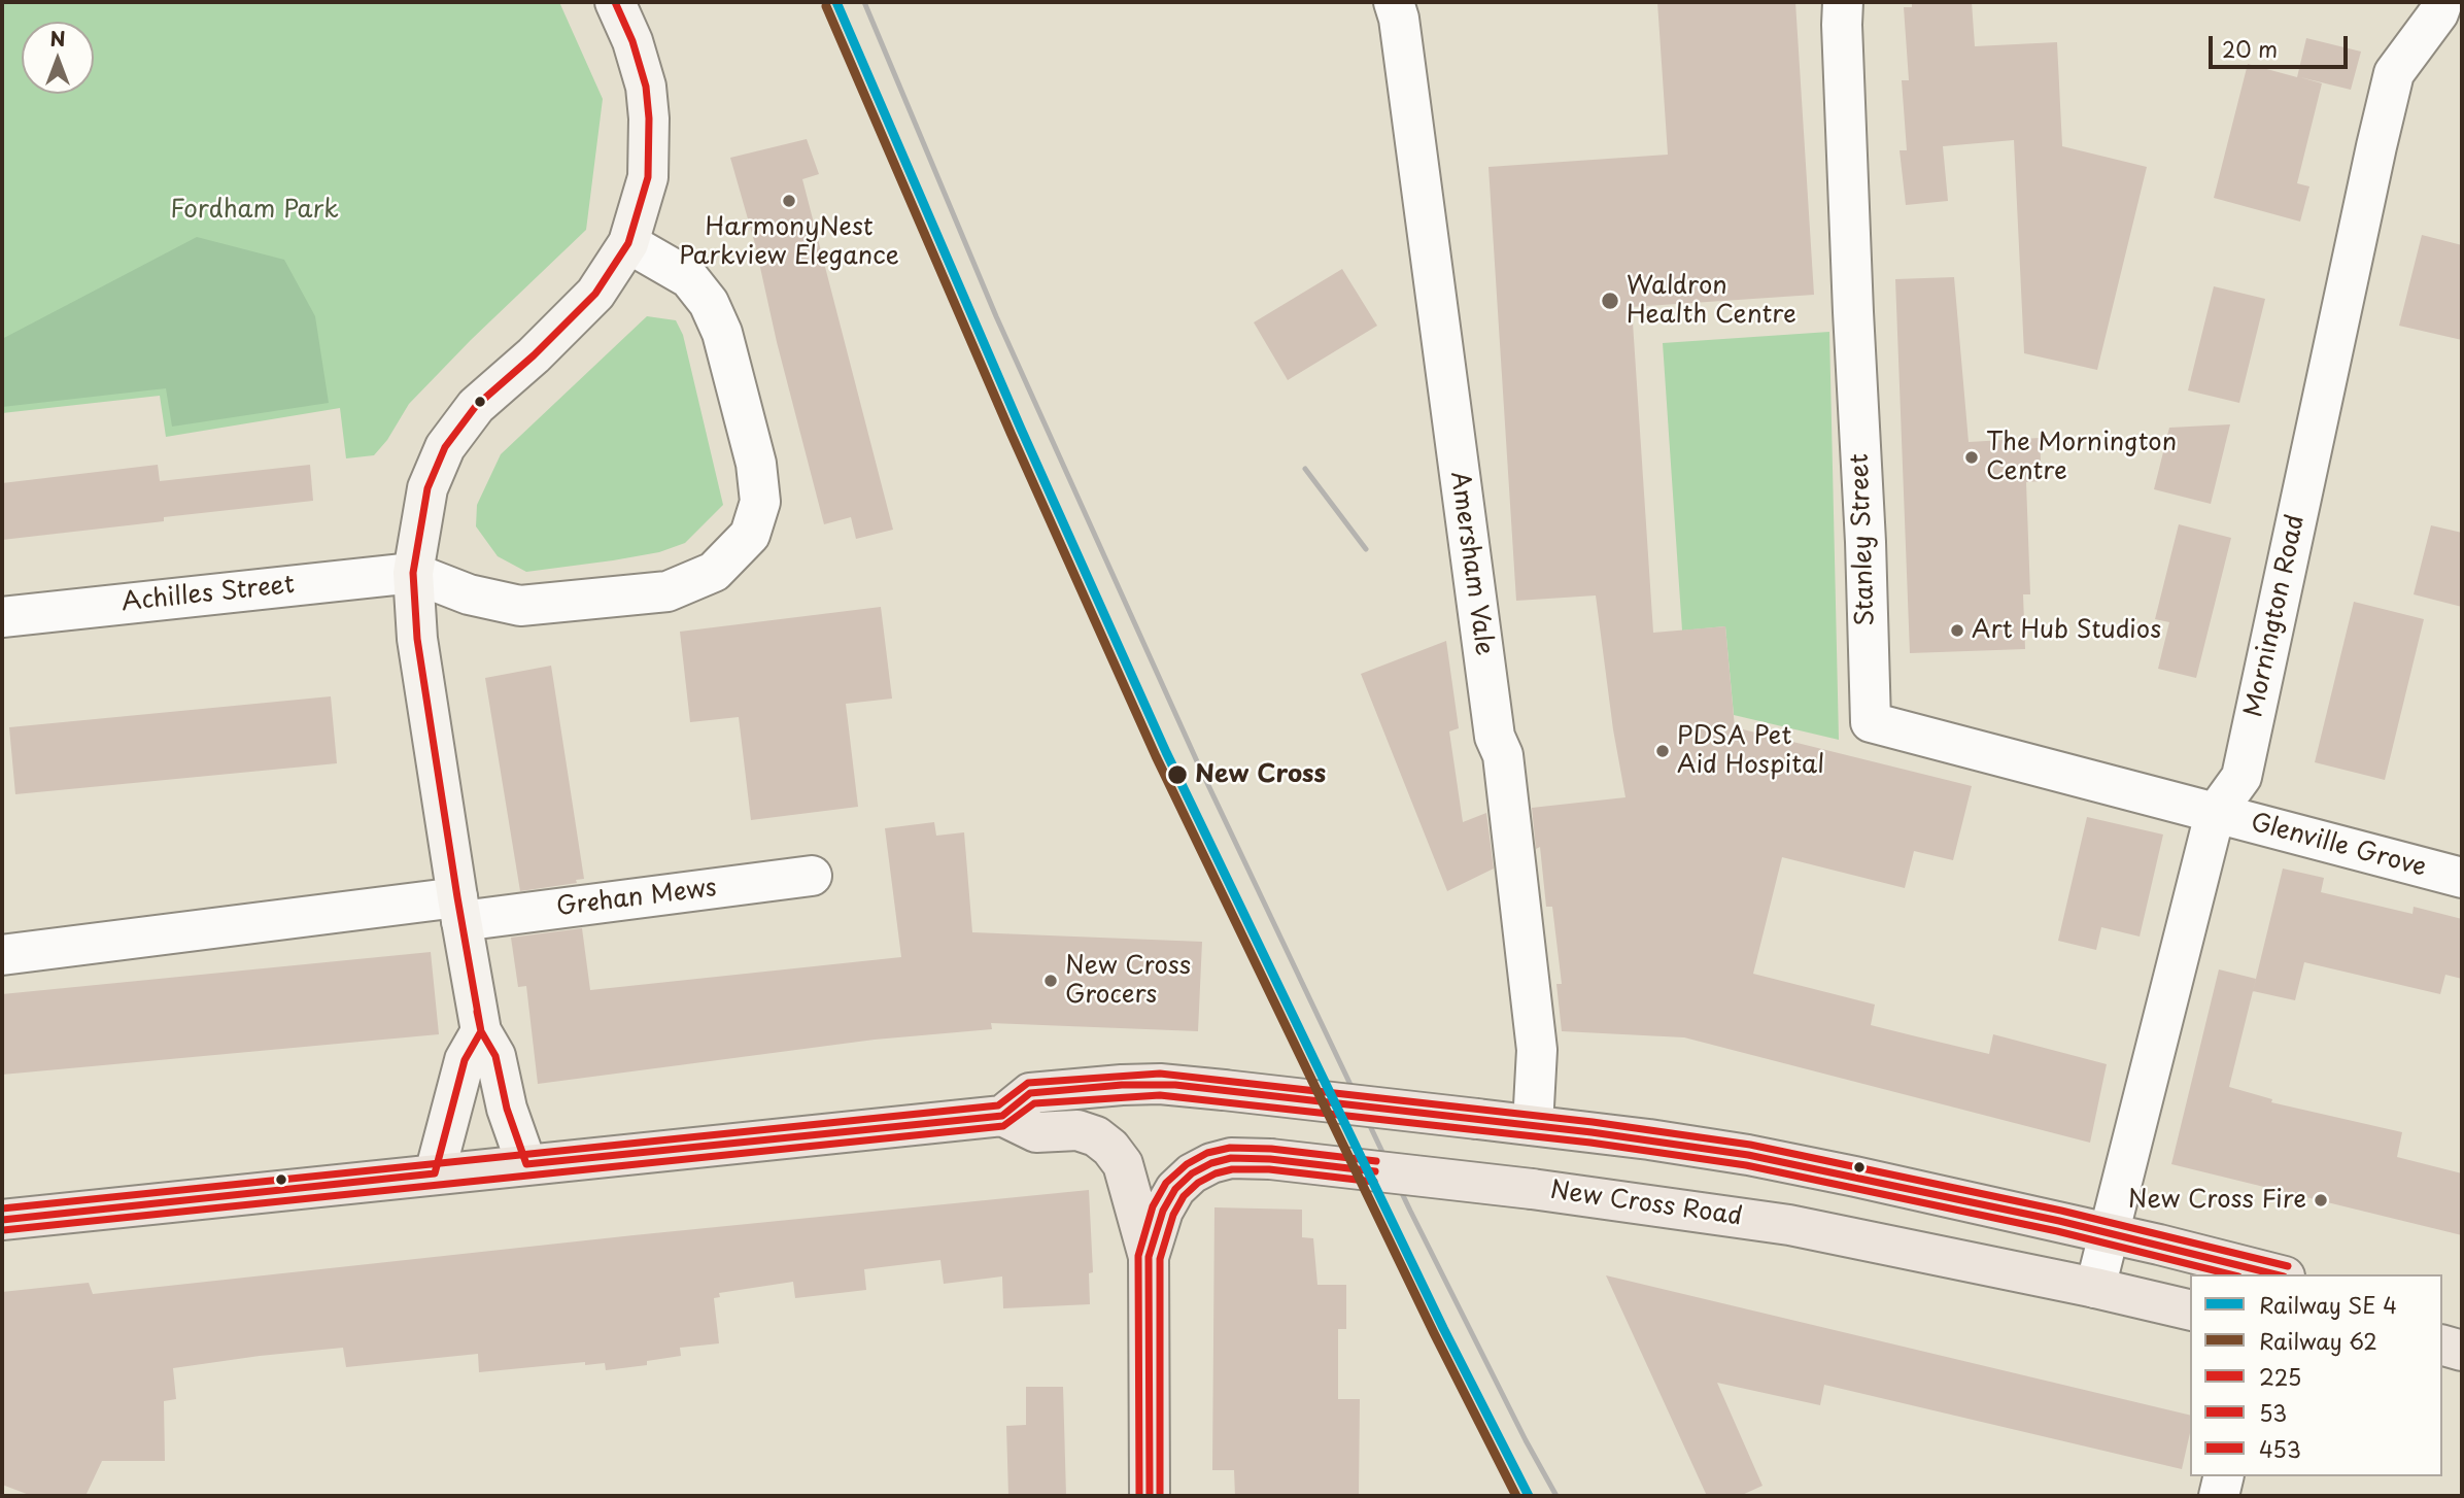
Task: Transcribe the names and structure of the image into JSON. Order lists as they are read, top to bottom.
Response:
{
  "streets": {
    "highway": ["New Cross Road"],
    "street": [
      "Stanley Street",
      "Amersham Vale",
      "Achilles Street",
      "Mornington Road",
      "Glenville Grove",
      "Grehan Mews"
    ]
  },
  "crossings": [
    ["Stanley Street", "Mornington Road"],
    ["Stanley Street", "Glenville Grove"],
    ["Mornington Road", "Glenville Grove"],
    ["Mornington Road", "New Cross Road"]
  ],
  "parks": ["Fordham Park"],
  "places": [
    "HarmonyNest Parkview Elegance",
    "Waldron Health Centre",
    "The Mornington Centre",
    "Art Hub Studios",
    "PDSA Pet Aid Hospital",
    "New Cross",
    "New Cross Grocers",
    "New Cross Fire"
  ],
  "lines": [
    "transit line 225",
    "rail line 62",
    "transit line 453",
    "transit line 53"
  ],
  "legend": [
    "Railway SE 4",
    "Railway 62",
    "225",
    "53",
    "453"
  ],
  "scale_bar": "20 m",
  "north": "top"
}
